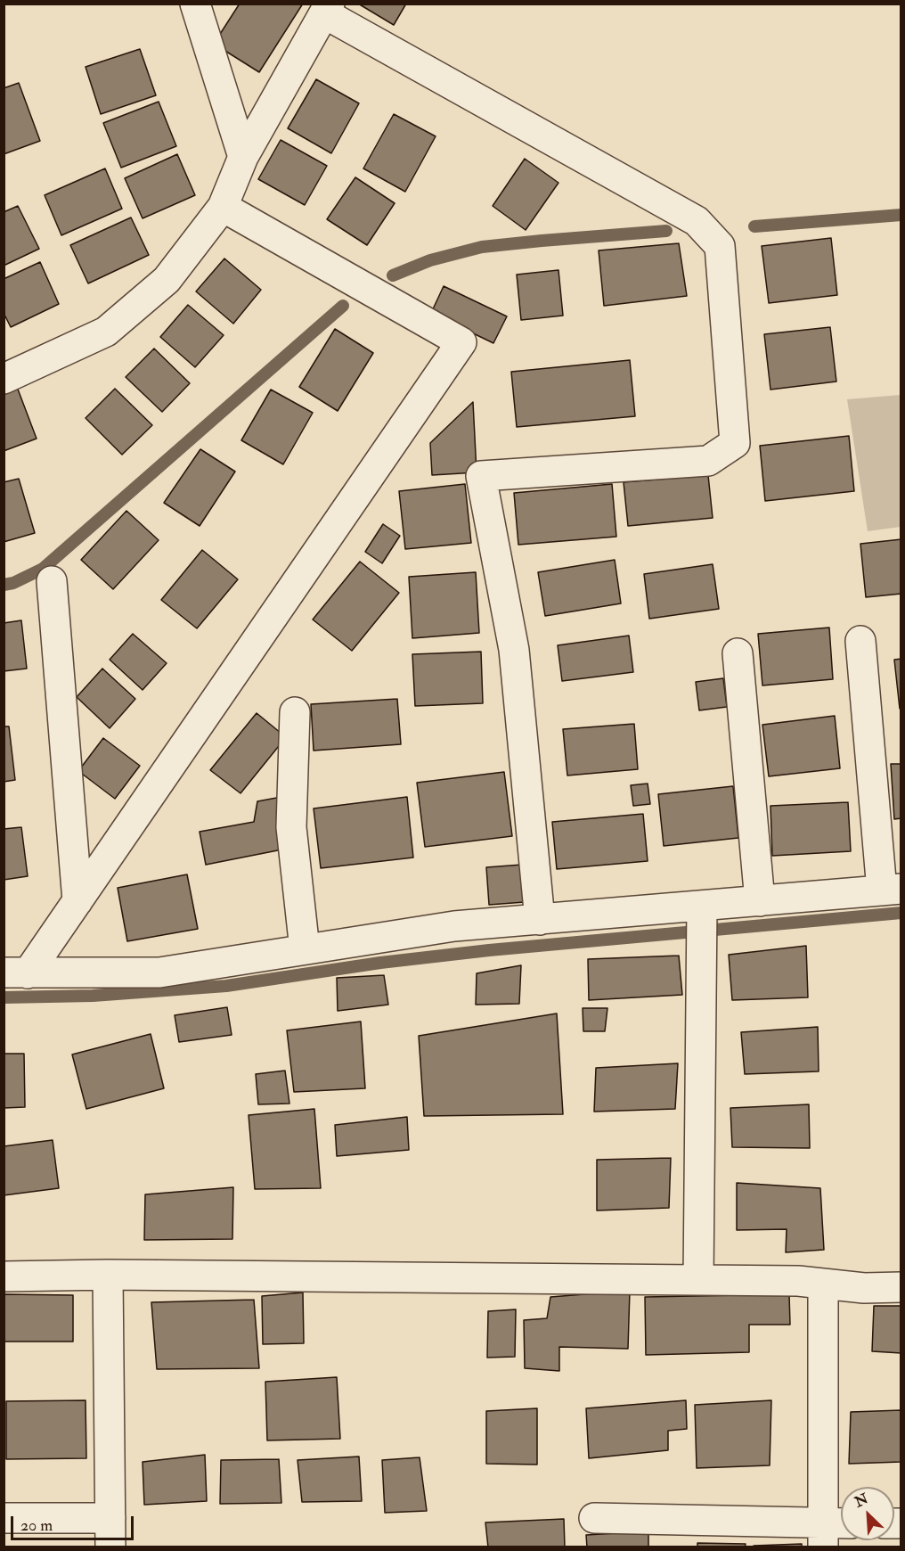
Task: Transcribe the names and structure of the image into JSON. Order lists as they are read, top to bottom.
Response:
{
  "scale_bar": "20 m",
  "north": "top left"
}
